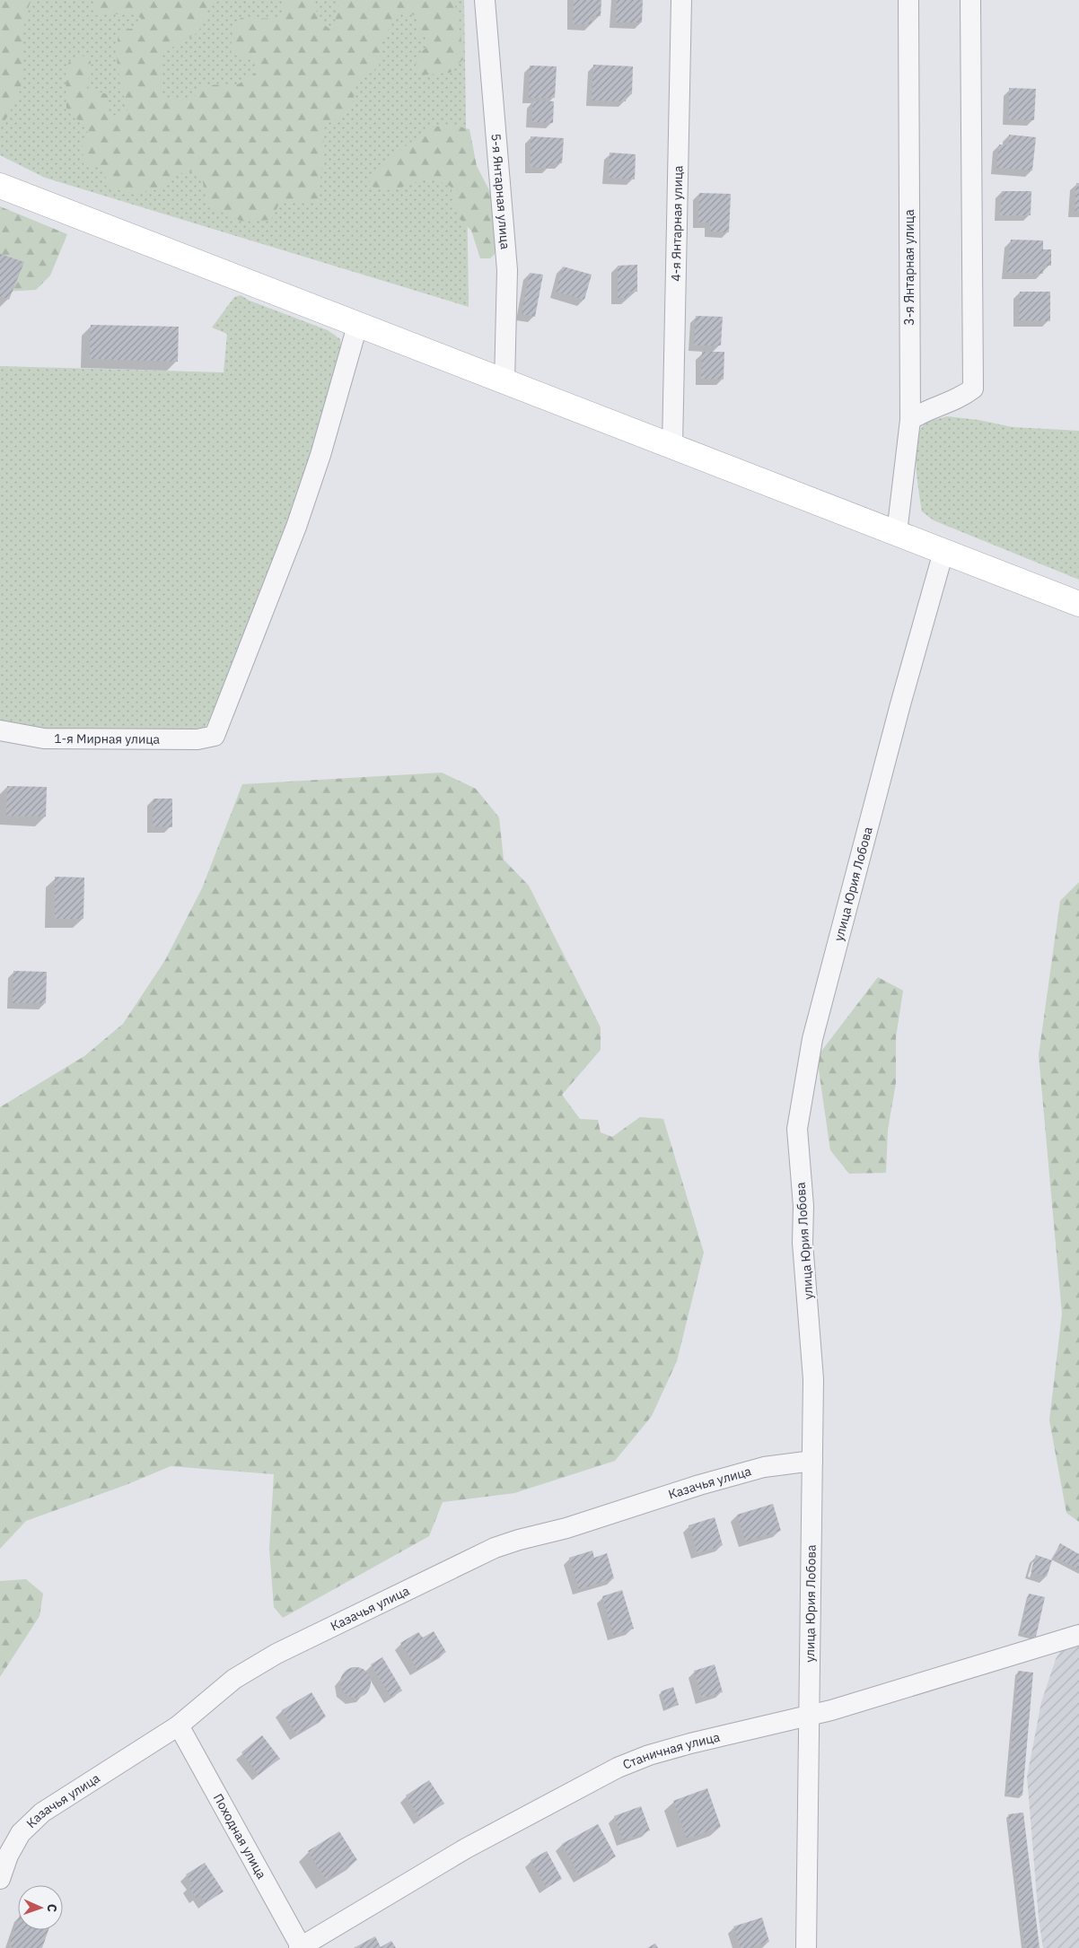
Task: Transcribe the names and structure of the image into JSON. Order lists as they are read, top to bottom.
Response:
{
  "streets": {
    "street": [
      "5-я Янтарная улица",
      "4-я Янтарная улица",
      "3-я Янтарная улица",
      "1-я Мирная улица",
      "улица Юрия Лобова",
      "Казачья улица",
      "Станичная улица",
      "Походная улица"
    ]
  },
  "crossings": [
    ["улица Юрия Лобова", "Казачья улица"],
    ["улица Юрия Лобова", "Станичная улица"],
    ["Казачья улица", "Походная улица"],
    ["Станичная улица", "Походная улица"]
  ],
  "north": "right"
}
